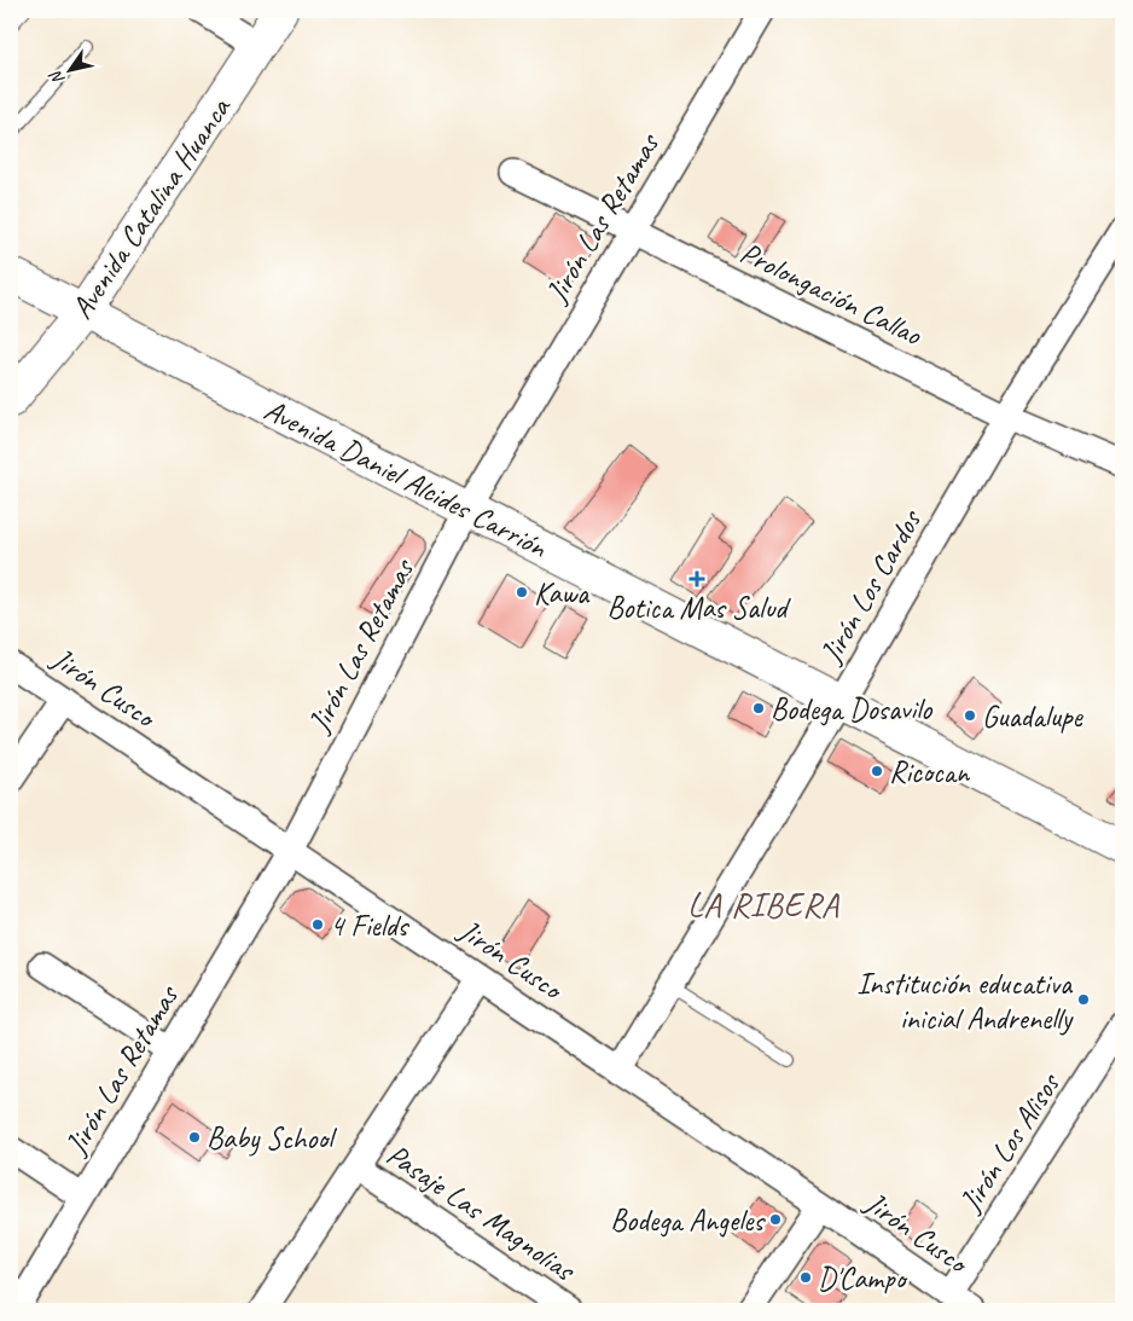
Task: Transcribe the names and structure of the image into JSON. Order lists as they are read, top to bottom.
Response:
{
  "streets": {
    "main road": ["Avenida Catalina Huanca", "Avenida Daniel Alcides Carrión"],
    "street": [
      "Jirón Las Retamas",
      "Prolongación Callao",
      "Jirón Los Cardos",
      "Jirón Cusco",
      "Jirón Los Alisos",
      "Pasaje Las Magnolias"
    ]
  },
  "crossings": [
    ["Avenida Catalina Huanca", "Avenida Daniel Alcides Carrión"],
    ["Jirón Las Retamas", "Prolongación Callao"],
    ["Jirón Las Retamas", "Avenida Daniel Alcides Carrión"],
    ["Jirón Las Retamas", "Jirón Cusco"],
    ["Prolongación Callao", "Jirón Los Cardos"],
    ["Avenida Daniel Alcides Carrión", "Jirón Los Cardos"],
    ["Jirón Los Cardos", "Jirón Cusco"],
    ["Jirón Cusco", "Jirón Los Alisos"]
  ],
  "districts": ["LA RIBERA"],
  "places": {
    "health": ["Botica Mas Salud"],
    "other": [
      "Kawa",
      "Bodega Dosavilo",
      "Guadalupe",
      "Ricocan",
      "4 Fields",
      "Institución educativa inicial Andrenelly",
      "Baby School",
      "Bodega Angeles",
      "D'Campo"
    ]
  },
  "north": "bottom left"
}
